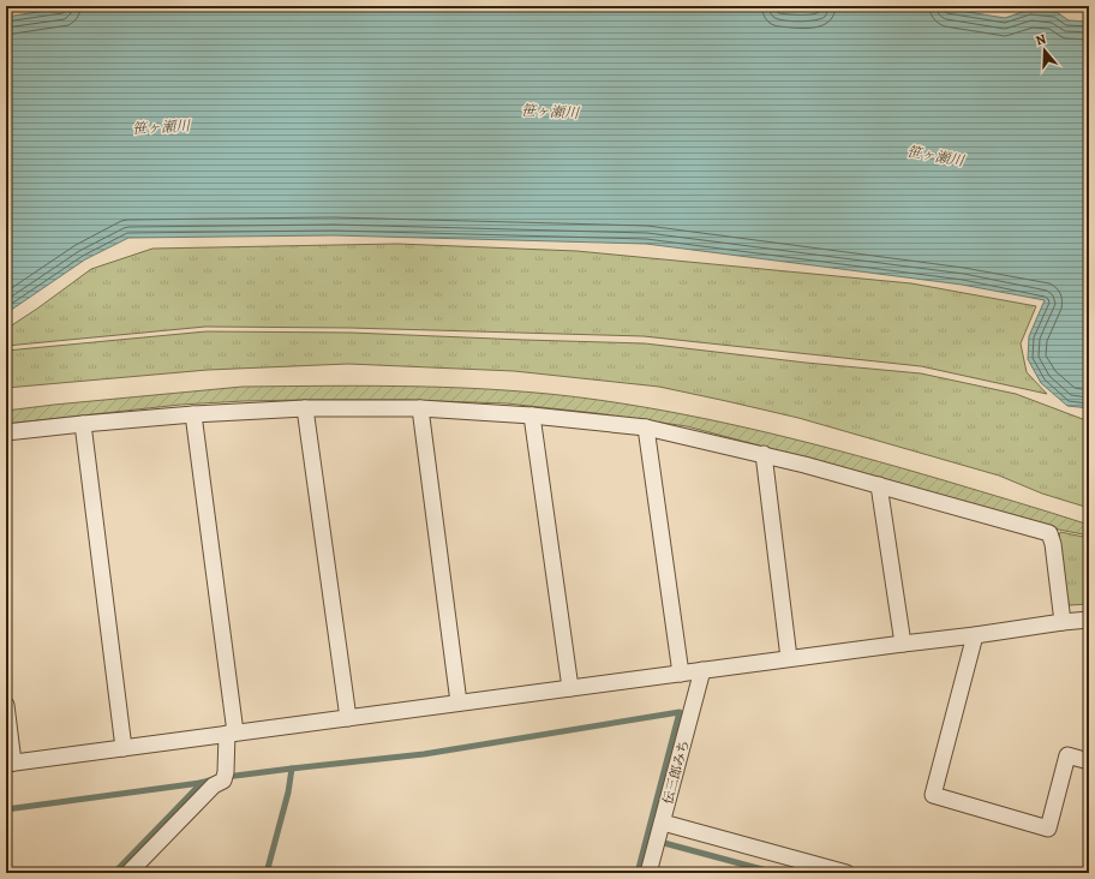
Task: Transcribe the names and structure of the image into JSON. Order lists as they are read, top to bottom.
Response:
{
  "streets": {
    "street": ["伝三郎みち"]
  },
  "water": ["笹ヶ瀬川"],
  "north": "top"
}
